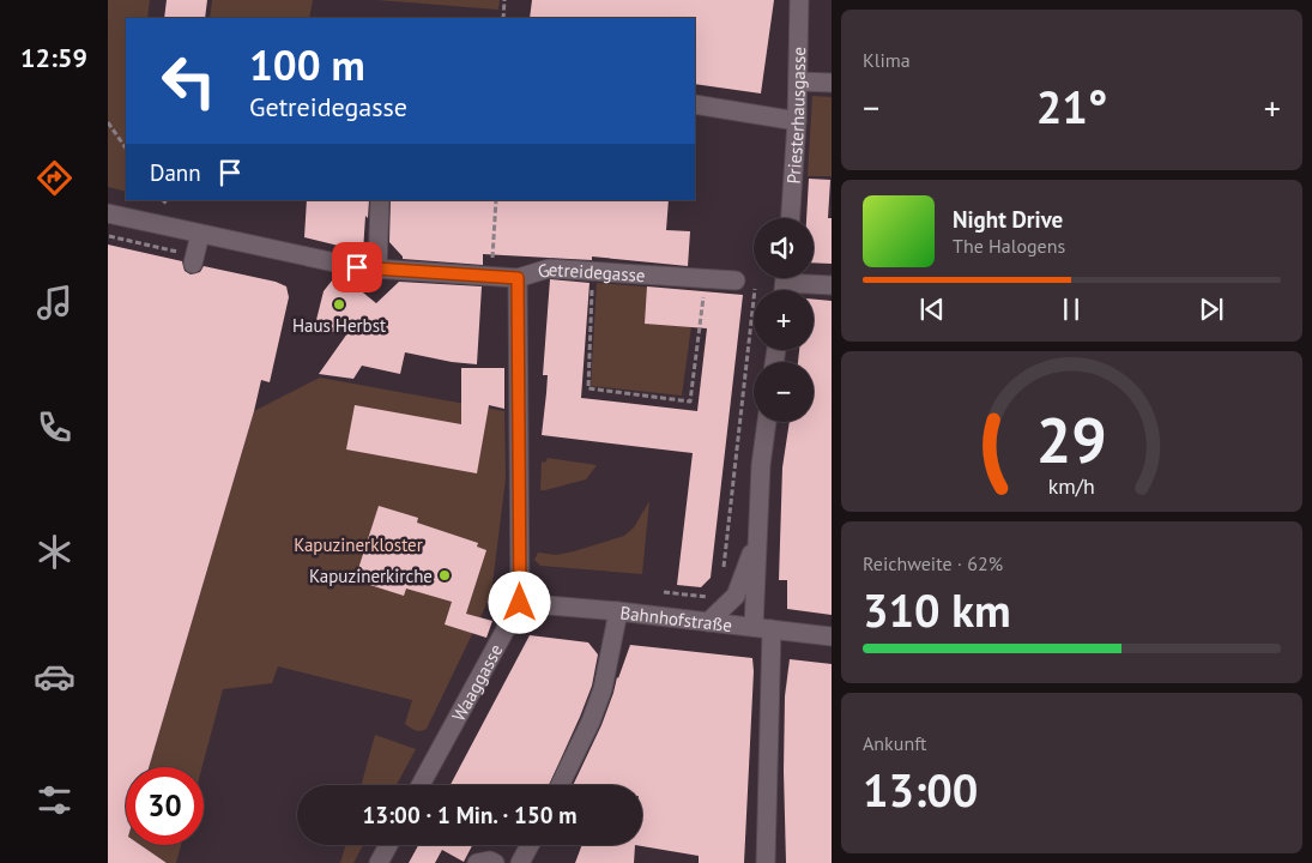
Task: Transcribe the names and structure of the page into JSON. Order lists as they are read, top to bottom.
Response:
{
  "streets": {
    "street": [
      "Priesterhausgasse",
      "Getreidegasse",
      "Bahnhofstraße",
      "Waaggasse"
    ]
  },
  "crossings": [
    ["Getreidegasse", "Waaggasse"],
    ["Bahnhofstraße", "Waaggasse"]
  ],
  "parks": ["Kapuzinerkloster"],
  "places": ["Haus Herbst", "Kapuzinerkirche"],
  "page": {
    "tabs": "12:59",
    "tile": [
      "Klima",
      ["Reichweite · 62%", "310 km"],
      ["Ankunft", "13:00"]
    ],
    "turn": ["100 m", "Getreidegasse"],
    "heat": ["−", "21°", "+"],
    "then": "Dann",
    "song": ["Night Drive", "The Halogens"],
    "map_buttons": ["+", "−"],
    "limit": "30",
    "trip": "13:00 · 1 Min. · 150 m",
    "gauge": ["29", "km/h"]
  }
}
